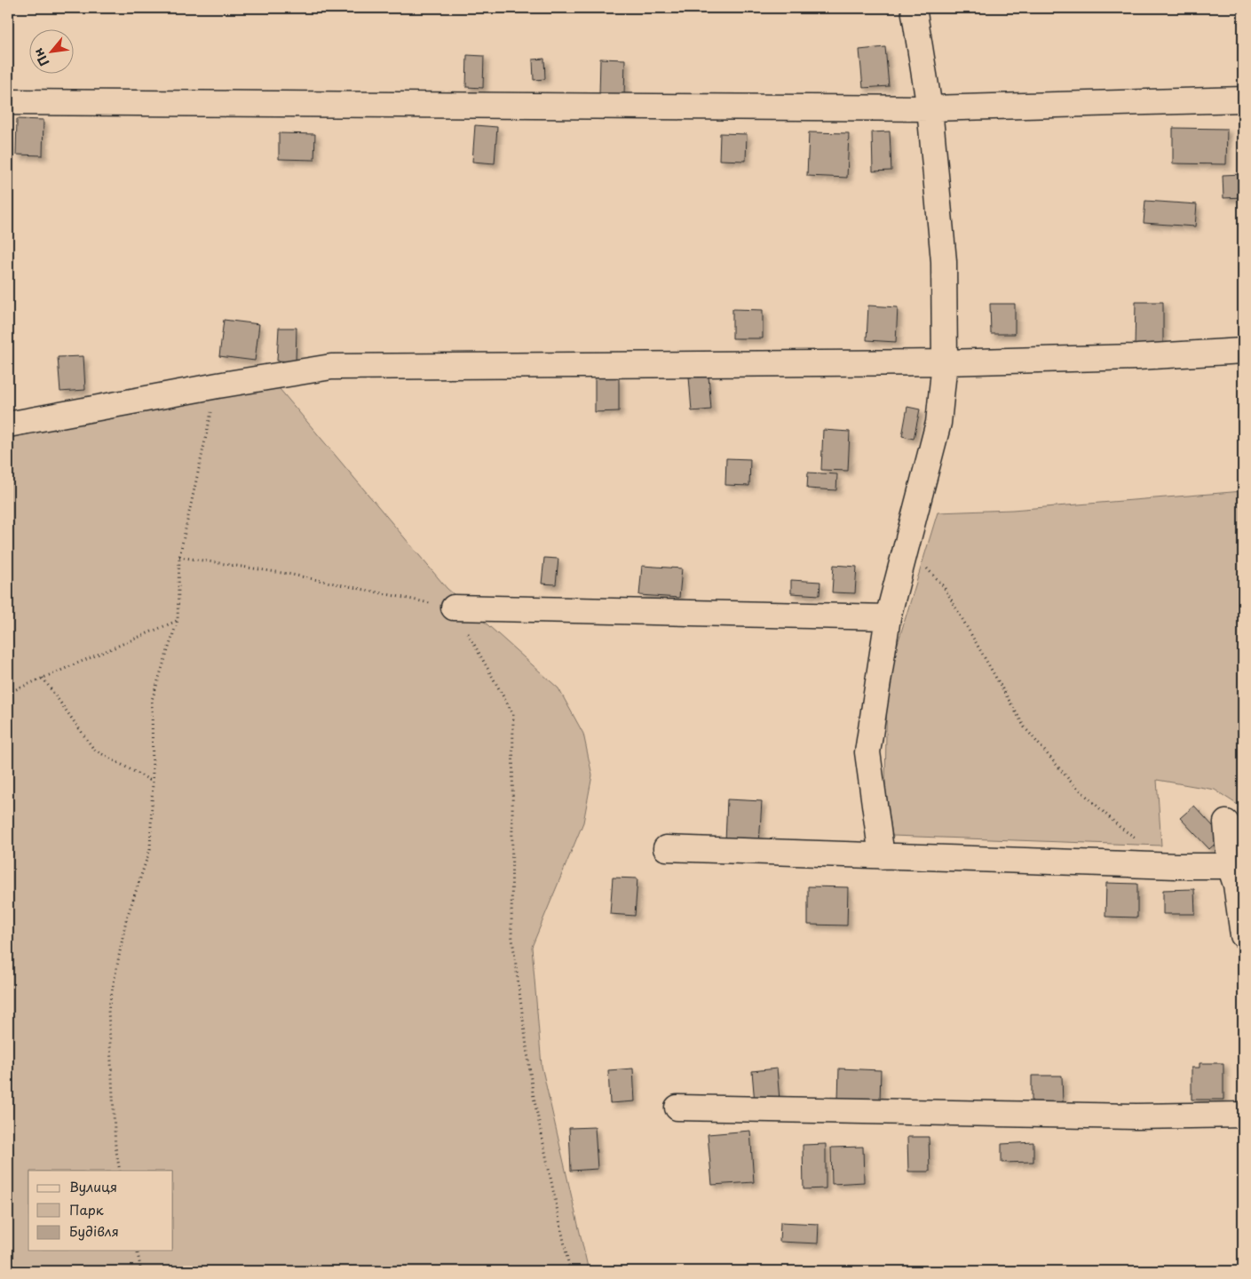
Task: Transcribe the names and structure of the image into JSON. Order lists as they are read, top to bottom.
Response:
{
  "legend": ["Вулиця", "Парк", "Будівля"],
  "north": "bottom left"
}
